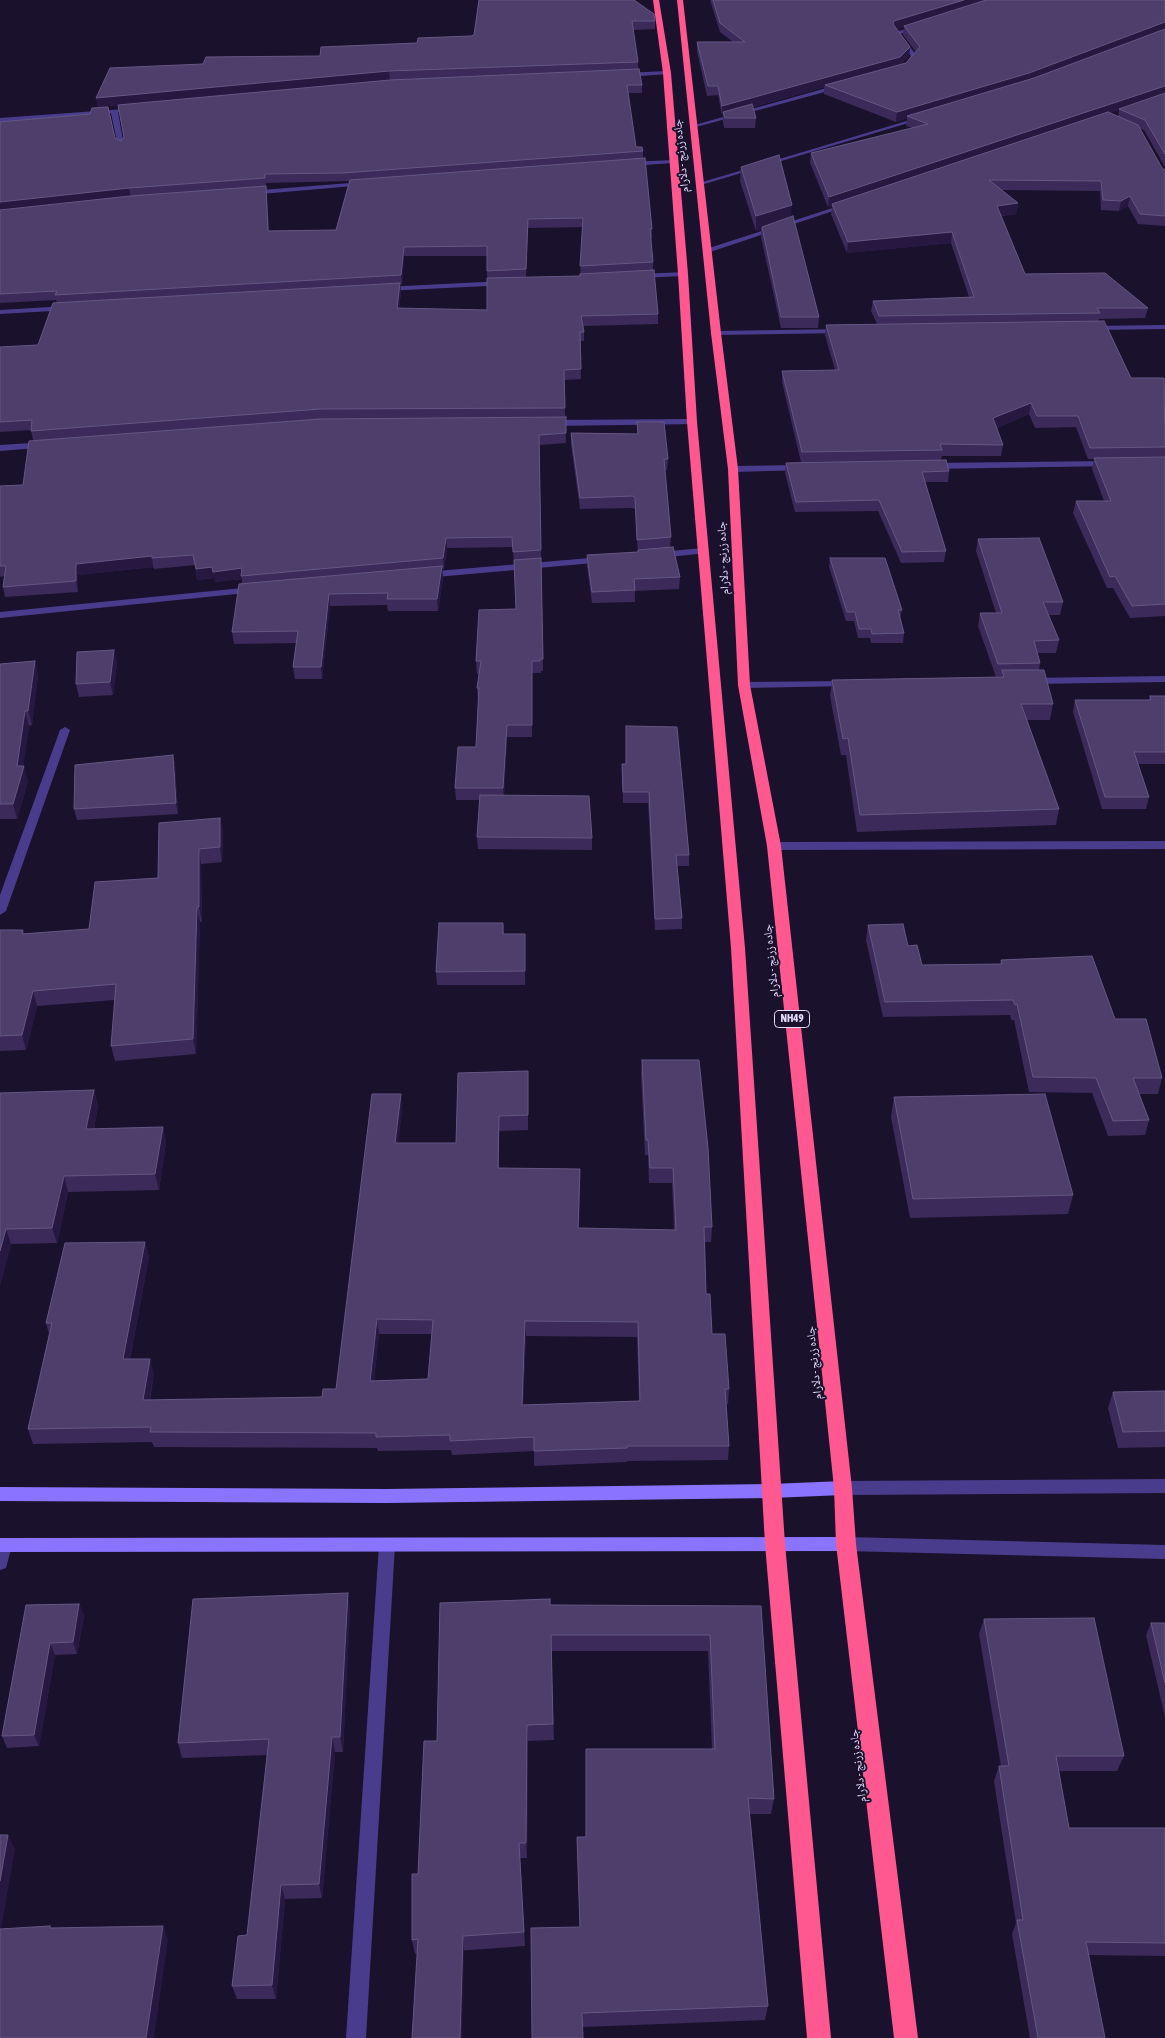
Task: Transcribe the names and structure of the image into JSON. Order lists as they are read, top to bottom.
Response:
{
  "streets": {
    "highway": ["جاده زرنج - دلارام", "NH49"]
  }
}
